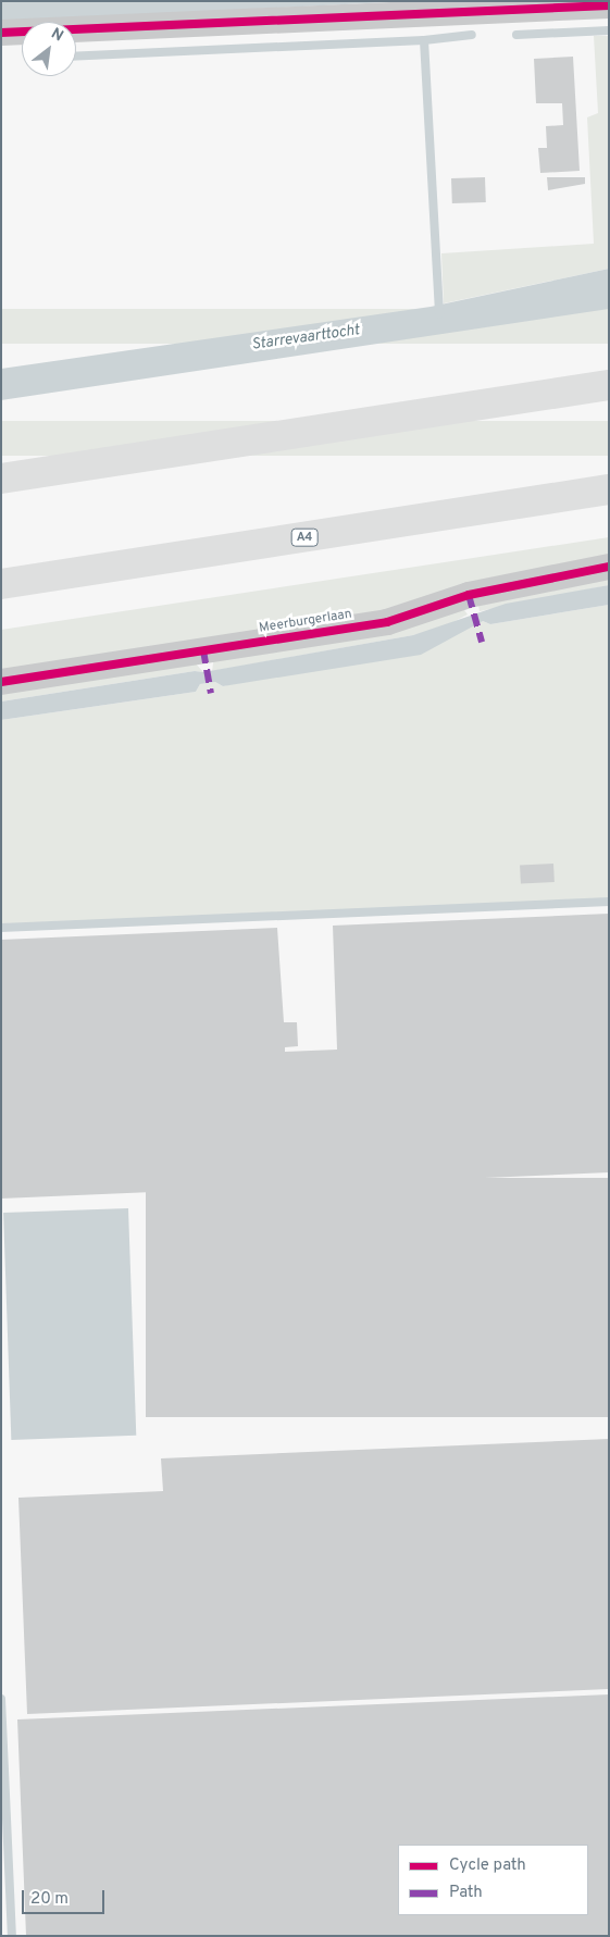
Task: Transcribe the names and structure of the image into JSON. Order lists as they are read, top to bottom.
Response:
{
  "streets": {
    "highway": ["A4"],
    "street": ["Meerburgerlaan"]
  },
  "water": ["Starrevaarttocht"],
  "legend": ["Cycle path", "Path"],
  "scale_bar": "20 m",
  "north": "top right"
}
